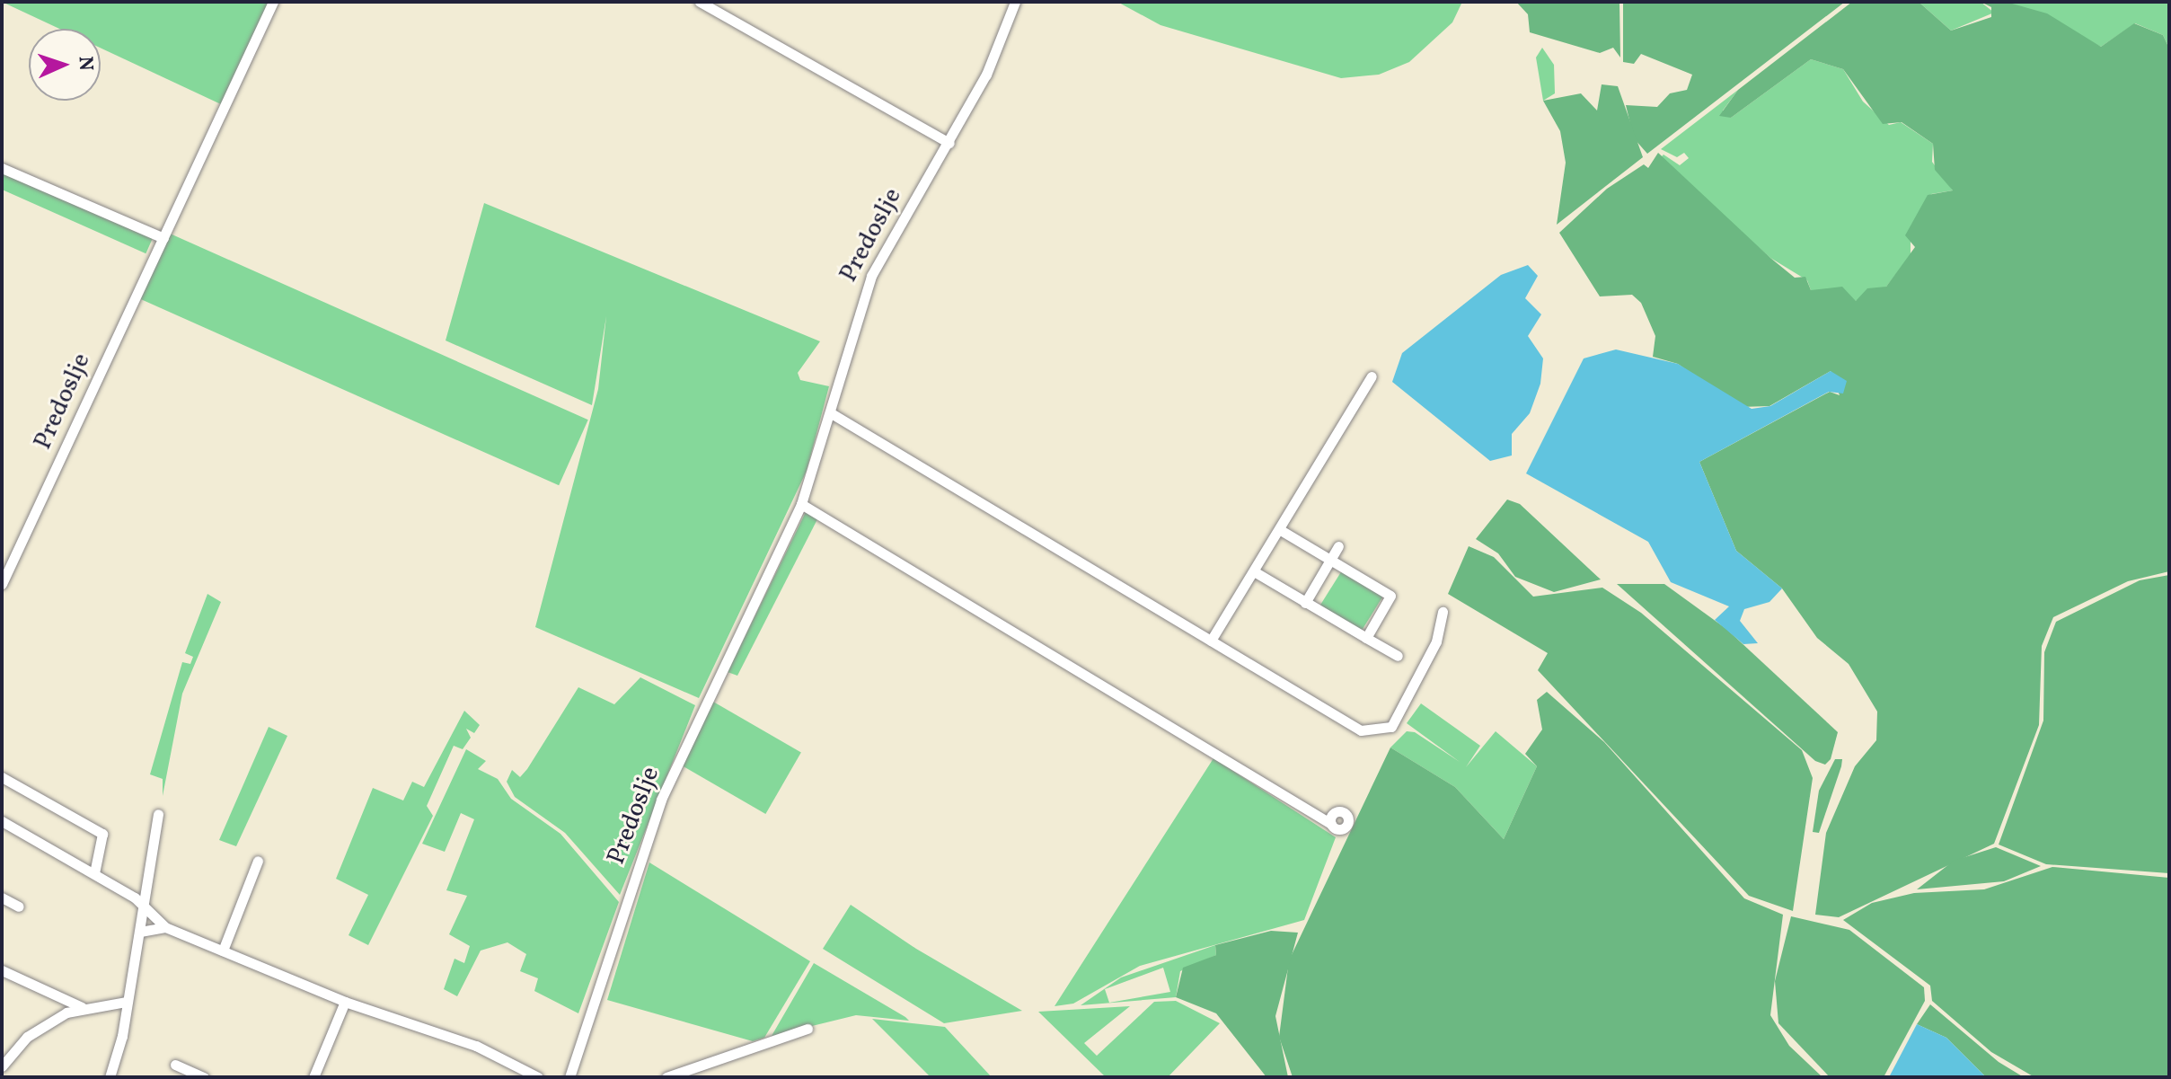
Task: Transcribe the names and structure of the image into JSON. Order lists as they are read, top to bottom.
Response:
{
  "streets": {
    "street": ["Predoslje"]
  },
  "north": "right"
}
